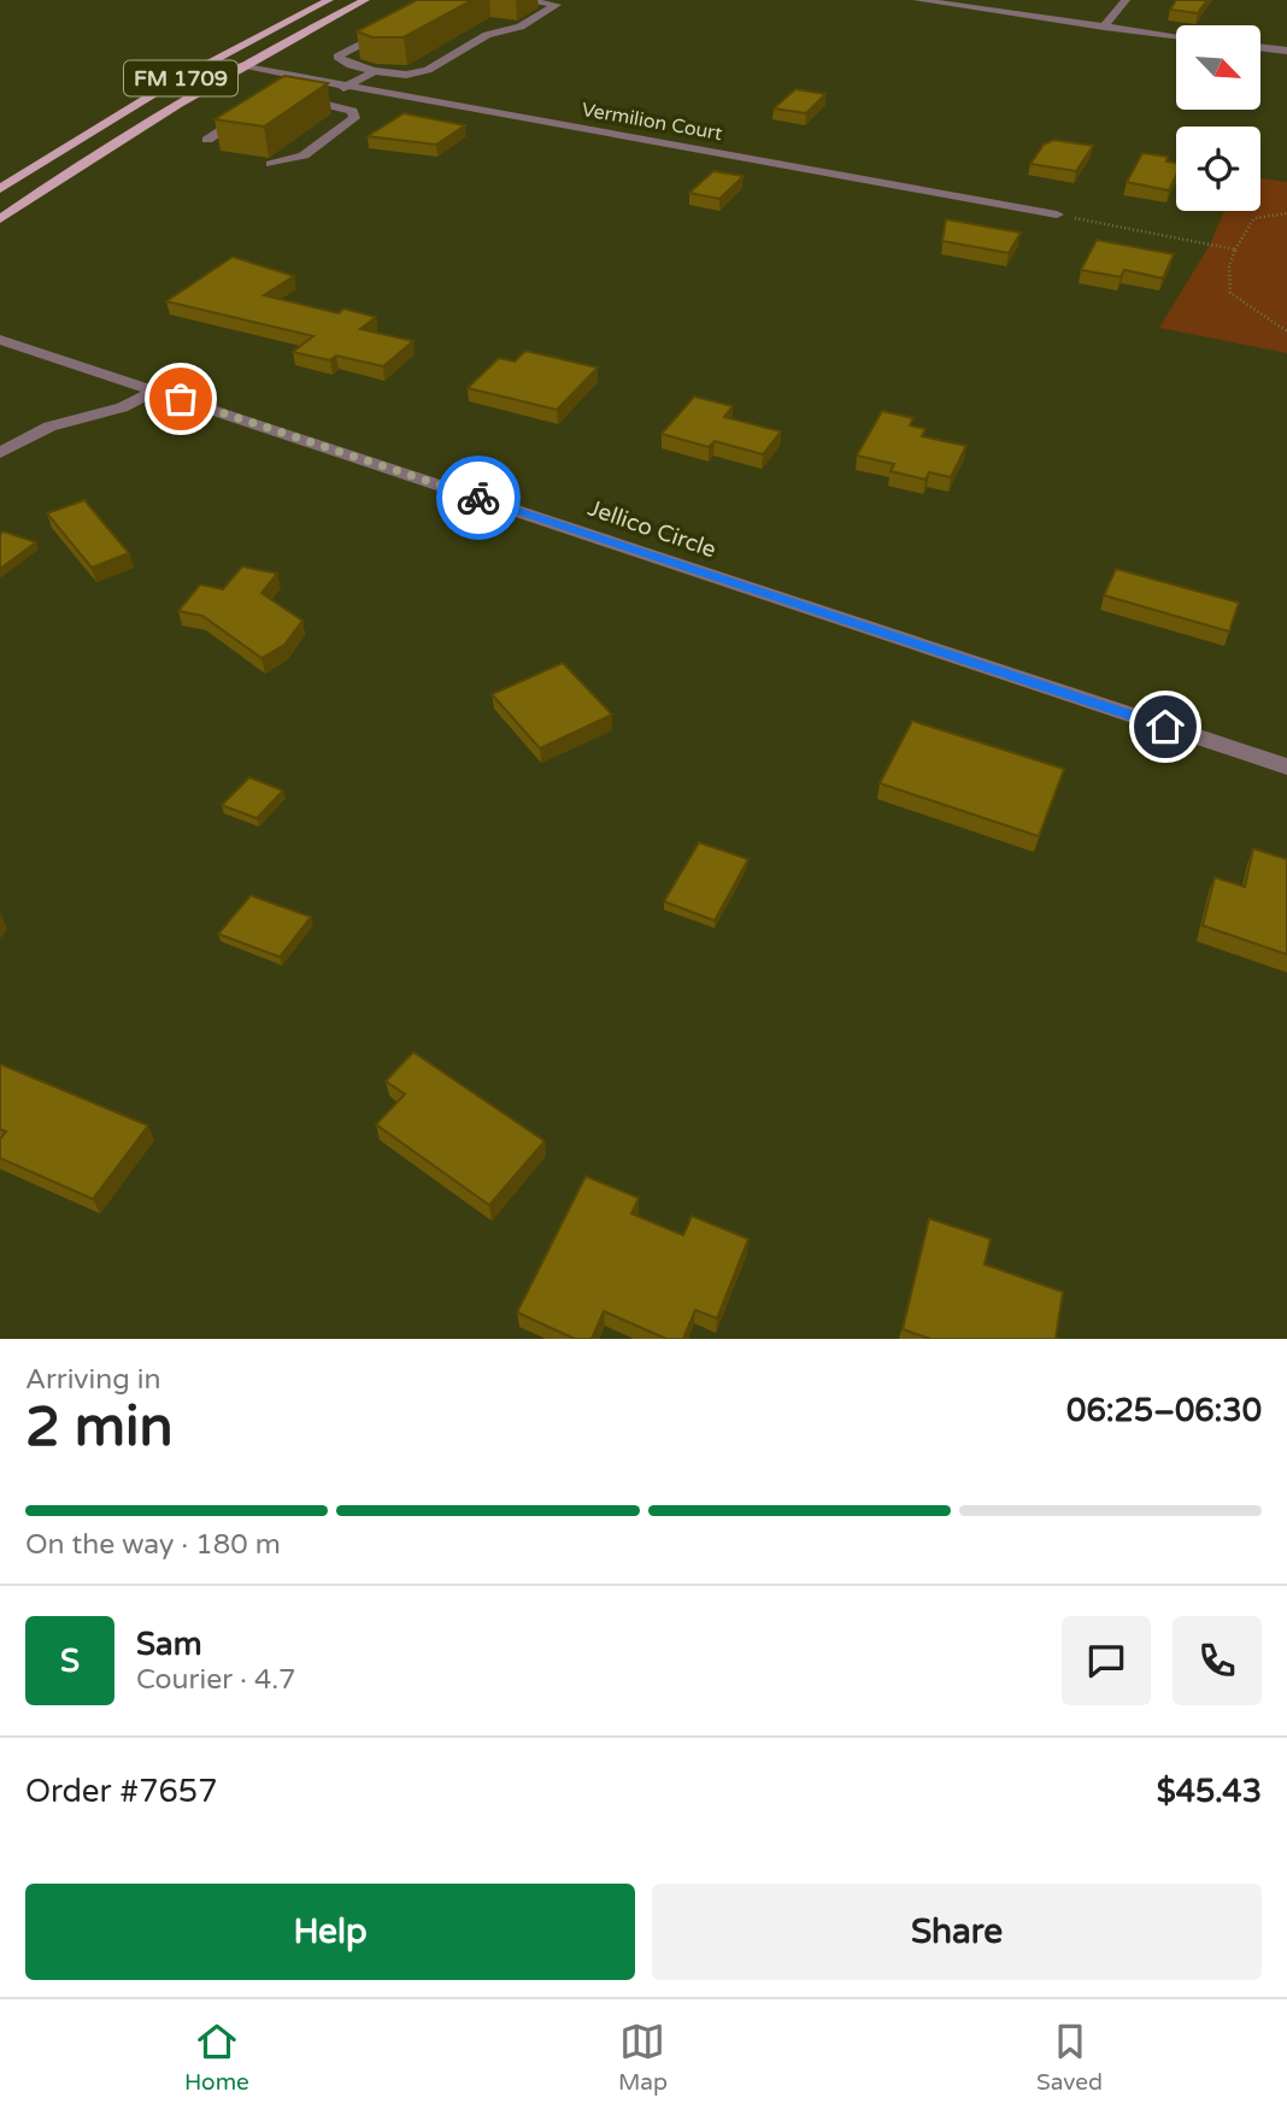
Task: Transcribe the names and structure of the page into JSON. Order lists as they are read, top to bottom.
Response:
{
  "streets": {
    "main road": ["FM 1709"],
    "street": ["Vermilion Court", "Jellico Circle"]
  },
  "crossings": [
    ["FM 1709", "Vermilion Court"]
  ],
  "north": "bottom right",
  "page": {
    "heading": ["2 min", "Arriving in", "06:25–06:30"],
    "panel": [
      "Sam",
      "Courier · 4.7",
      "Order #7657",
      "$45.43"
    ],
    "bar": "On the way · 180 m",
    "round": "S",
    "buttons": ["Help", "Share"],
    "tabs": ["Home", "Map", "Saved"]
  }
}
